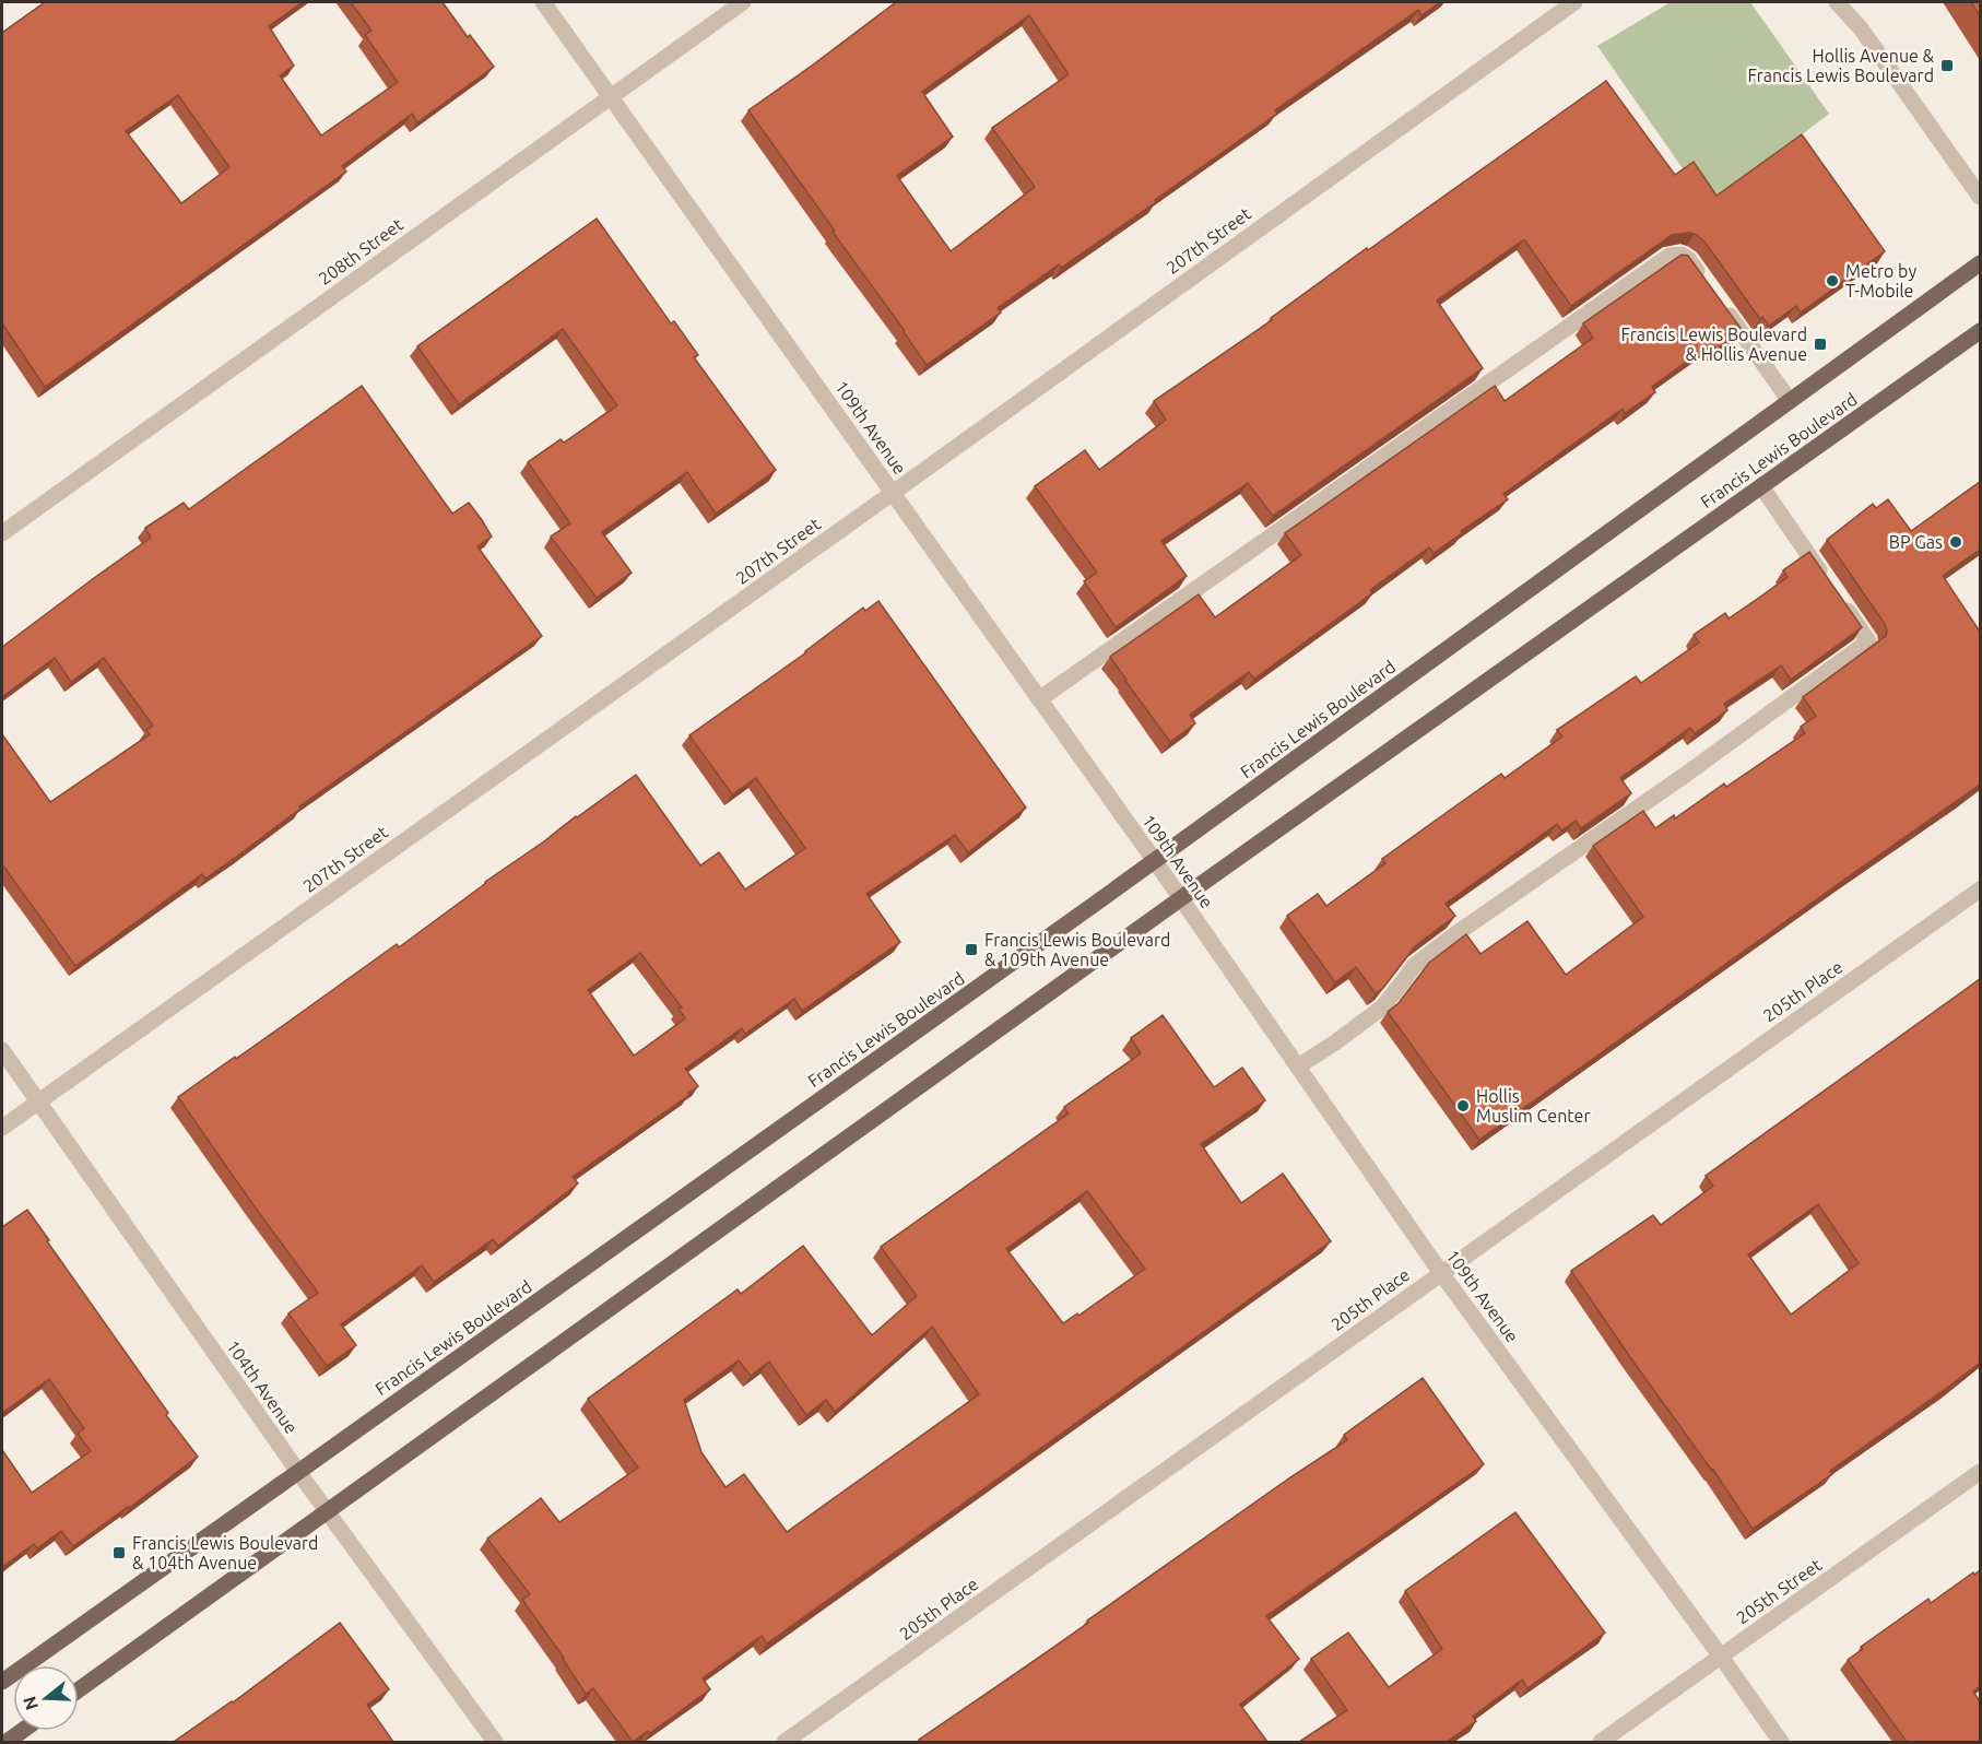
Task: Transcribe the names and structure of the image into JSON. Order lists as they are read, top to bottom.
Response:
{
  "streets": {
    "main road": ["Francis Lewis Boulevard"],
    "street": [
      "207th Street",
      "208th Street",
      "109th Avenue",
      "205th Place",
      "104th Avenue",
      "205th Street"
    ]
  },
  "crossings": [
    ["207th Street", "109th Avenue"],
    ["207th Street", "104th Avenue"],
    ["208th Street", "109th Avenue"],
    ["109th Avenue", "Francis Lewis Boulevard"],
    ["109th Avenue", "205th Place"],
    ["109th Avenue", "205th Street"],
    ["Francis Lewis Boulevard", "104th Avenue"]
  ],
  "places": {
    "transit": [
      "Hollis Avenue & Francis Lewis Boulevard",
      "Francis Lewis Boulevard & Hollis Avenue",
      "Francis Lewis Boulevard & 109th Avenue",
      "Francis Lewis Boulevard & 104th Avenue"
    ],
    "other": ["Metro by T-Mobile", "BP Gas", "Hollis Muslim Center"]
  },
  "north": "left"
}
